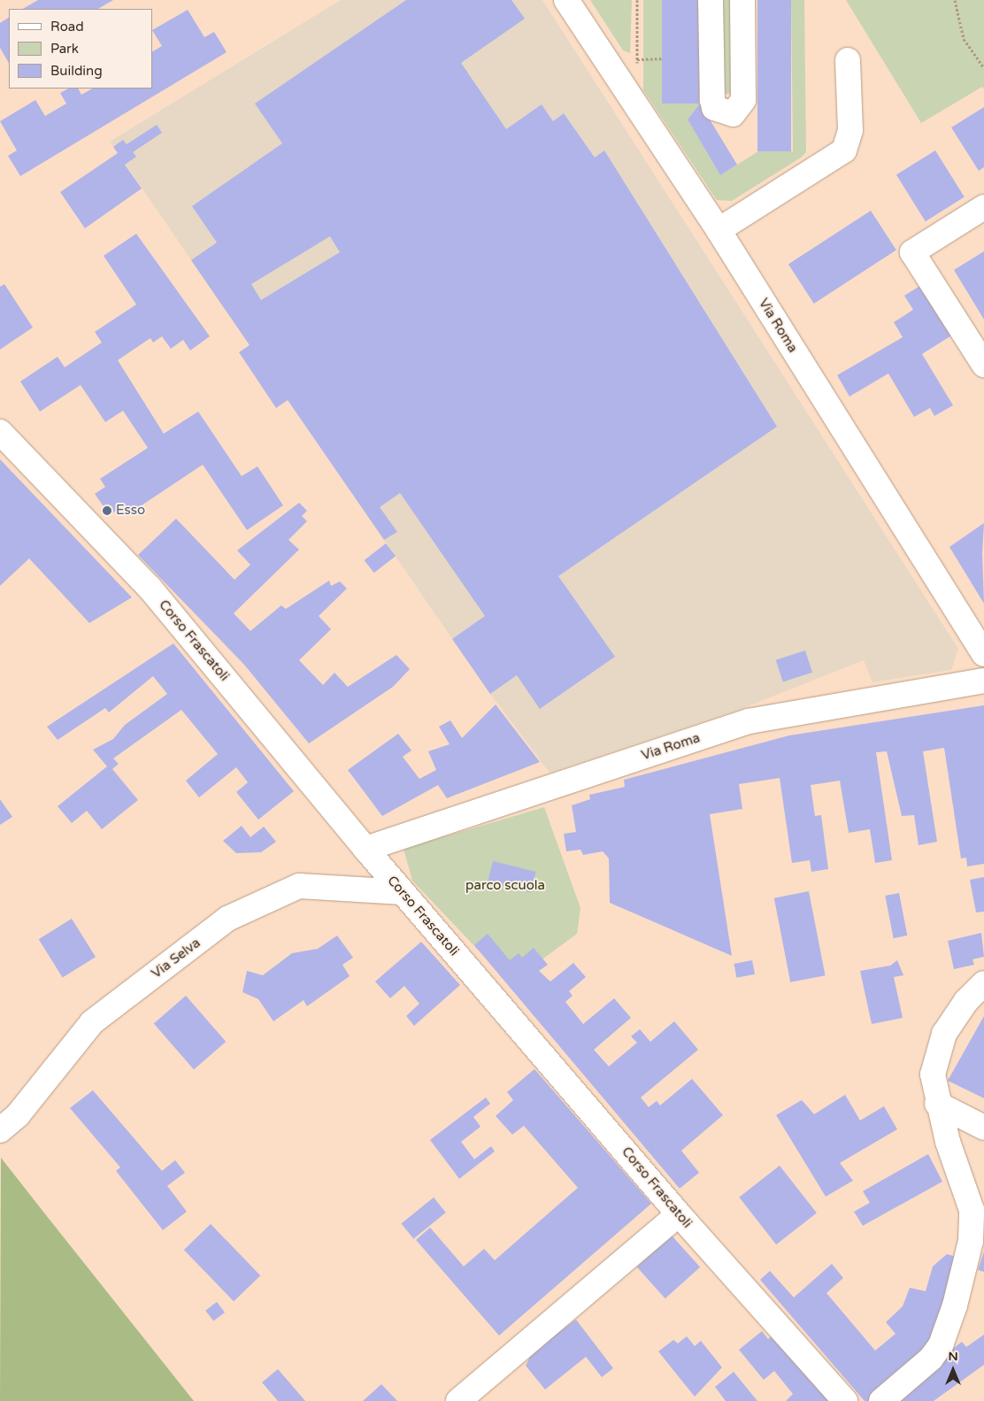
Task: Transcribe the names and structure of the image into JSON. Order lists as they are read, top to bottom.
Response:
{
  "streets": {
    "street": ["Via Roma", "Corso Frascatoli", "Via Selva"]
  },
  "crossings": [
    ["Via Roma", "Corso Frascatoli"],
    ["Corso Frascatoli", "Via Selva"]
  ],
  "parks": ["parco scuola"],
  "places": ["Esso"],
  "legend": ["Road", "Park", "Building"],
  "north": "top"
}
